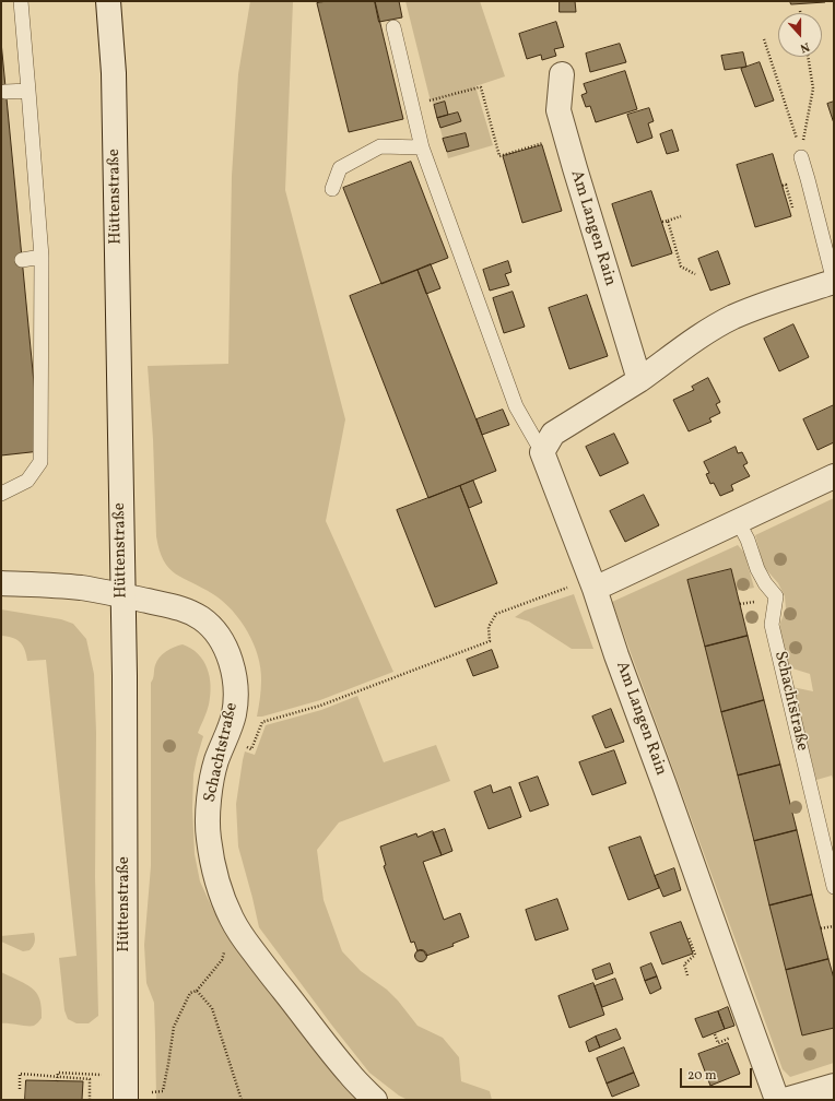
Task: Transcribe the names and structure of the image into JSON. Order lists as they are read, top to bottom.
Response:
{
  "streets": {
    "street": ["Hüttenstraße", "Am Langen Rain", "Schachtstraße"]
  },
  "crossings": [
    ["Hüttenstraße", "Schachtstraße"]
  ],
  "scale_bar": "20 m",
  "north": "bottom"
}
